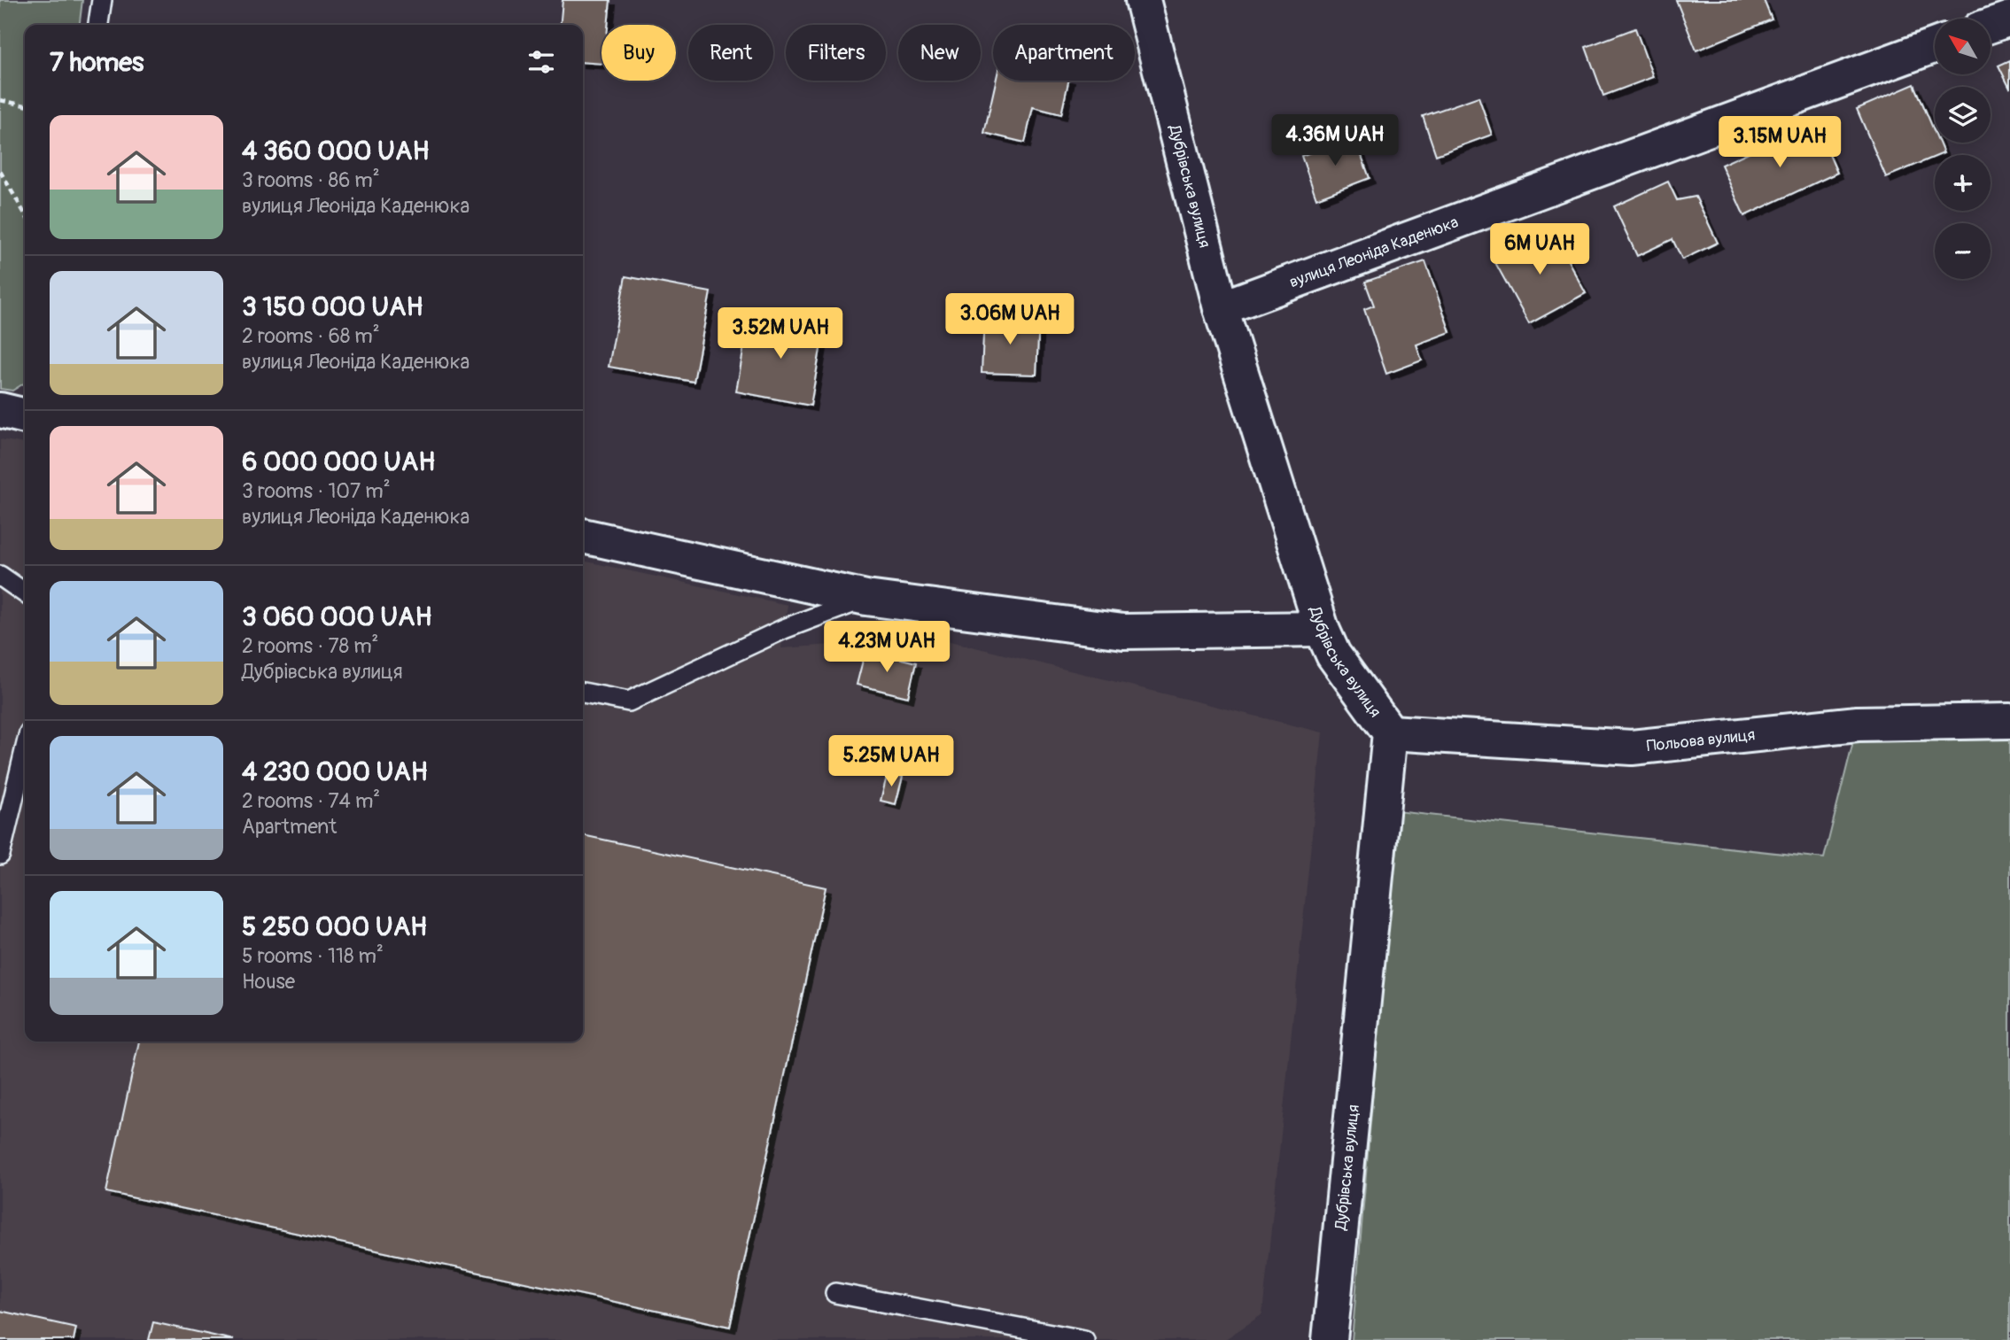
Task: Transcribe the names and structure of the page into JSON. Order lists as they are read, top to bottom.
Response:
{
  "streets": {
    "street": ["Дубрівська вулиця", "вулиця Леоніда Каденюка", "Польова вулиця"]
  },
  "crossings": [
    ["Дубрівська вулиця", "вулиця Леоніда Каденюка"],
    ["Дубрівська вулиця", "Польова вулиця"]
  ],
  "north": "top left",
  "page": {
    "map_buttons": ["+", "−"],
    "chip": [
      "Buy",
      "Rent",
      "Filters",
      "New",
      "Apartment"
    ],
    "heading": "7 homes",
    "list": [
      {
        "name": "4 360 000 UAH",
        "note": "3 rooms · 86 m² · вулиця Леоніда Каденюка"
      },
      {
        "name": "3 150 000 UAH",
        "note": "2 rooms · 68 m² · вулиця Леоніда Каденюка"
      },
      {
        "name": "6 000 000 UAH",
        "note": "3 rooms · 107 m² · вулиця Леоніда Каденюка"
      },
      {
        "name": "3 060 000 UAH",
        "note": "2 rooms · 78 m² · Дубрівська вулиця"
      },
      {
        "name": "4 230 000 UAH",
        "note": "2 rooms · 74 m² · Apartment"
      },
      {
        "name": "5 250 000 UAH",
        "note": "5 rooms · 118 m² · House"
      }
    ],
    "price": [
      "4.36M UAH",
      "3.15M UAH",
      "6M UAH",
      "3.06M UAH",
      "3.52M UAH",
      "4.23M UAH",
      "5.25M UAH"
    ]
  }
}
